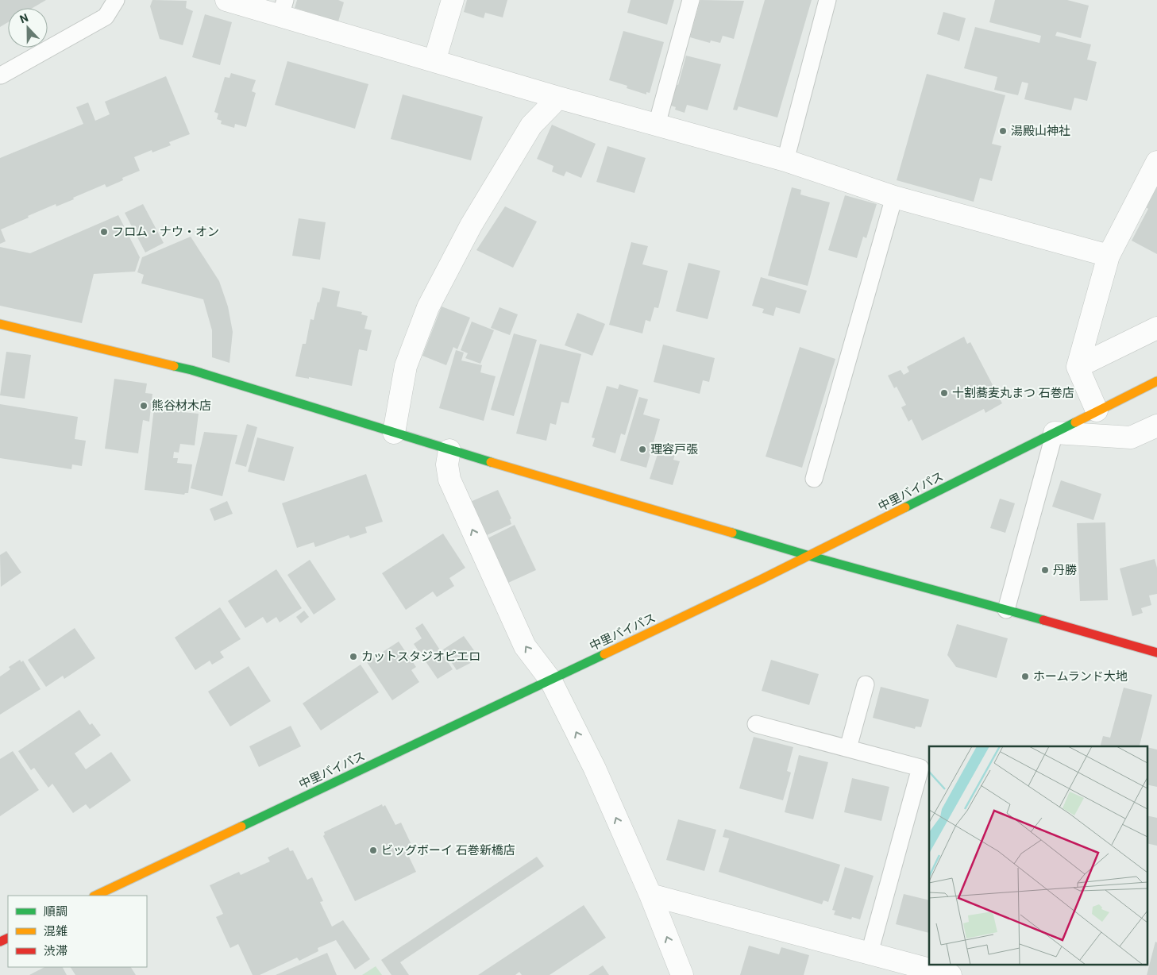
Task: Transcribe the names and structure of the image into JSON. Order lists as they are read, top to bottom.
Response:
{
  "streets": {
    "street": ["中里バイパス"]
  },
  "places": [
    "湯殿山神社",
    "フロム・ナウ・オン",
    "十割蕎麦丸まつ 石巻店",
    "熊谷材木店",
    "理容戸張",
    "丹勝",
    "カットスタジオピエロ",
    "ホームランド大地",
    "ビッグボーイ 石巻新橋店"
  ],
  "legend": ["順調", "混雑", "渋滞"],
  "north": "top"
}
